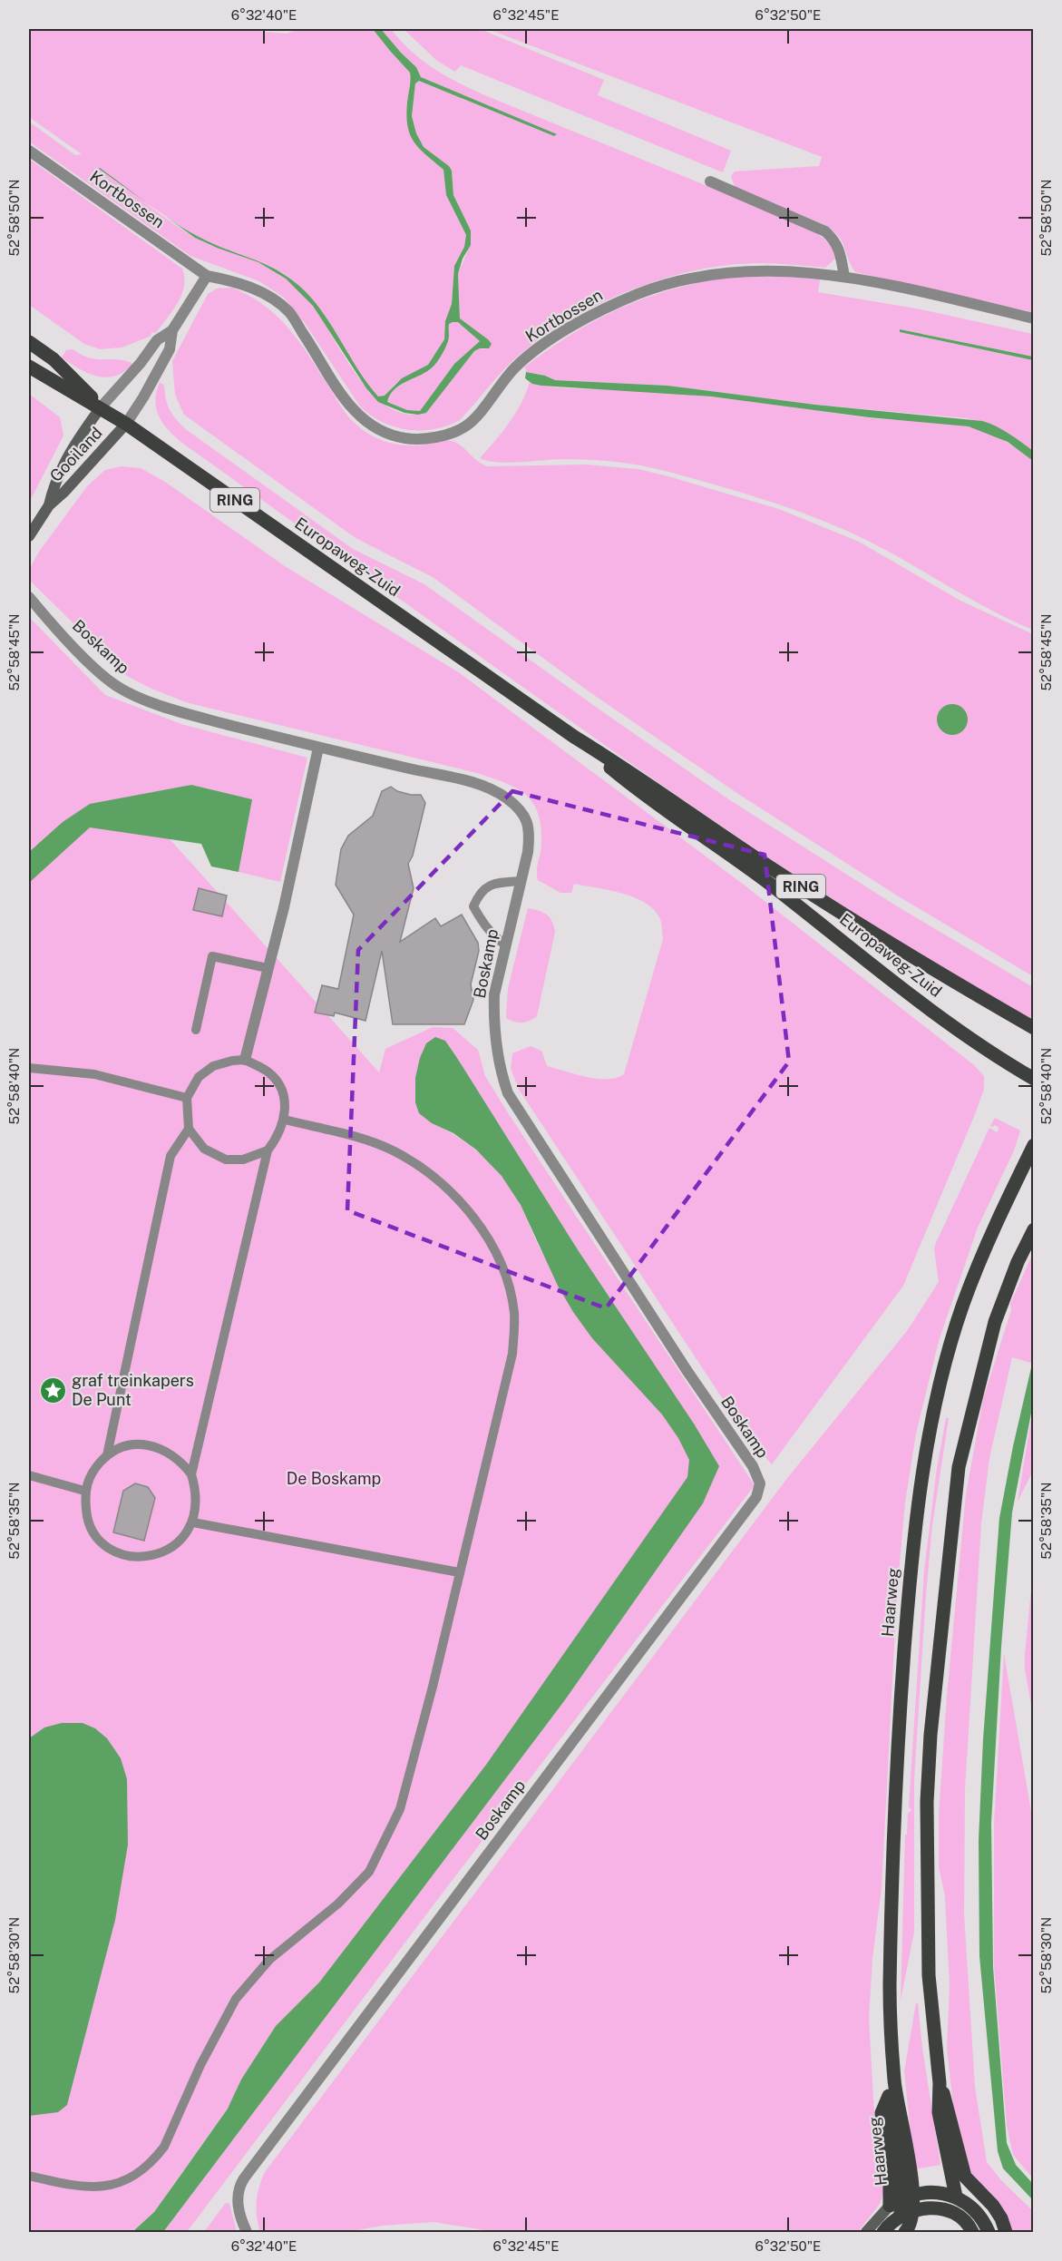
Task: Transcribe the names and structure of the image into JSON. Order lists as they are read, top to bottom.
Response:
{
  "streets": {
    "main road": ["RING", "Europaweg-Zuid", "Haarweg"],
    "street": ["Kortbossen", "Gooiland", "Boskamp"]
  },
  "crossings": [
    ["Gooiland", "Europaweg-Zuid"]
  ],
  "parks": ["De Boskamp"],
  "places": {
    "place": ["graf treinkapers De Punt"]
  },
  "coordinates": [
    "6°32'40\"E",
    "6°32'45\"E",
    "6°32'50\"E",
    "52°58'50\"N",
    "52°58'45\"N",
    "52°58'40\"N",
    "52°58'35\"N",
    "52°58'30\"N"
  ]
}
